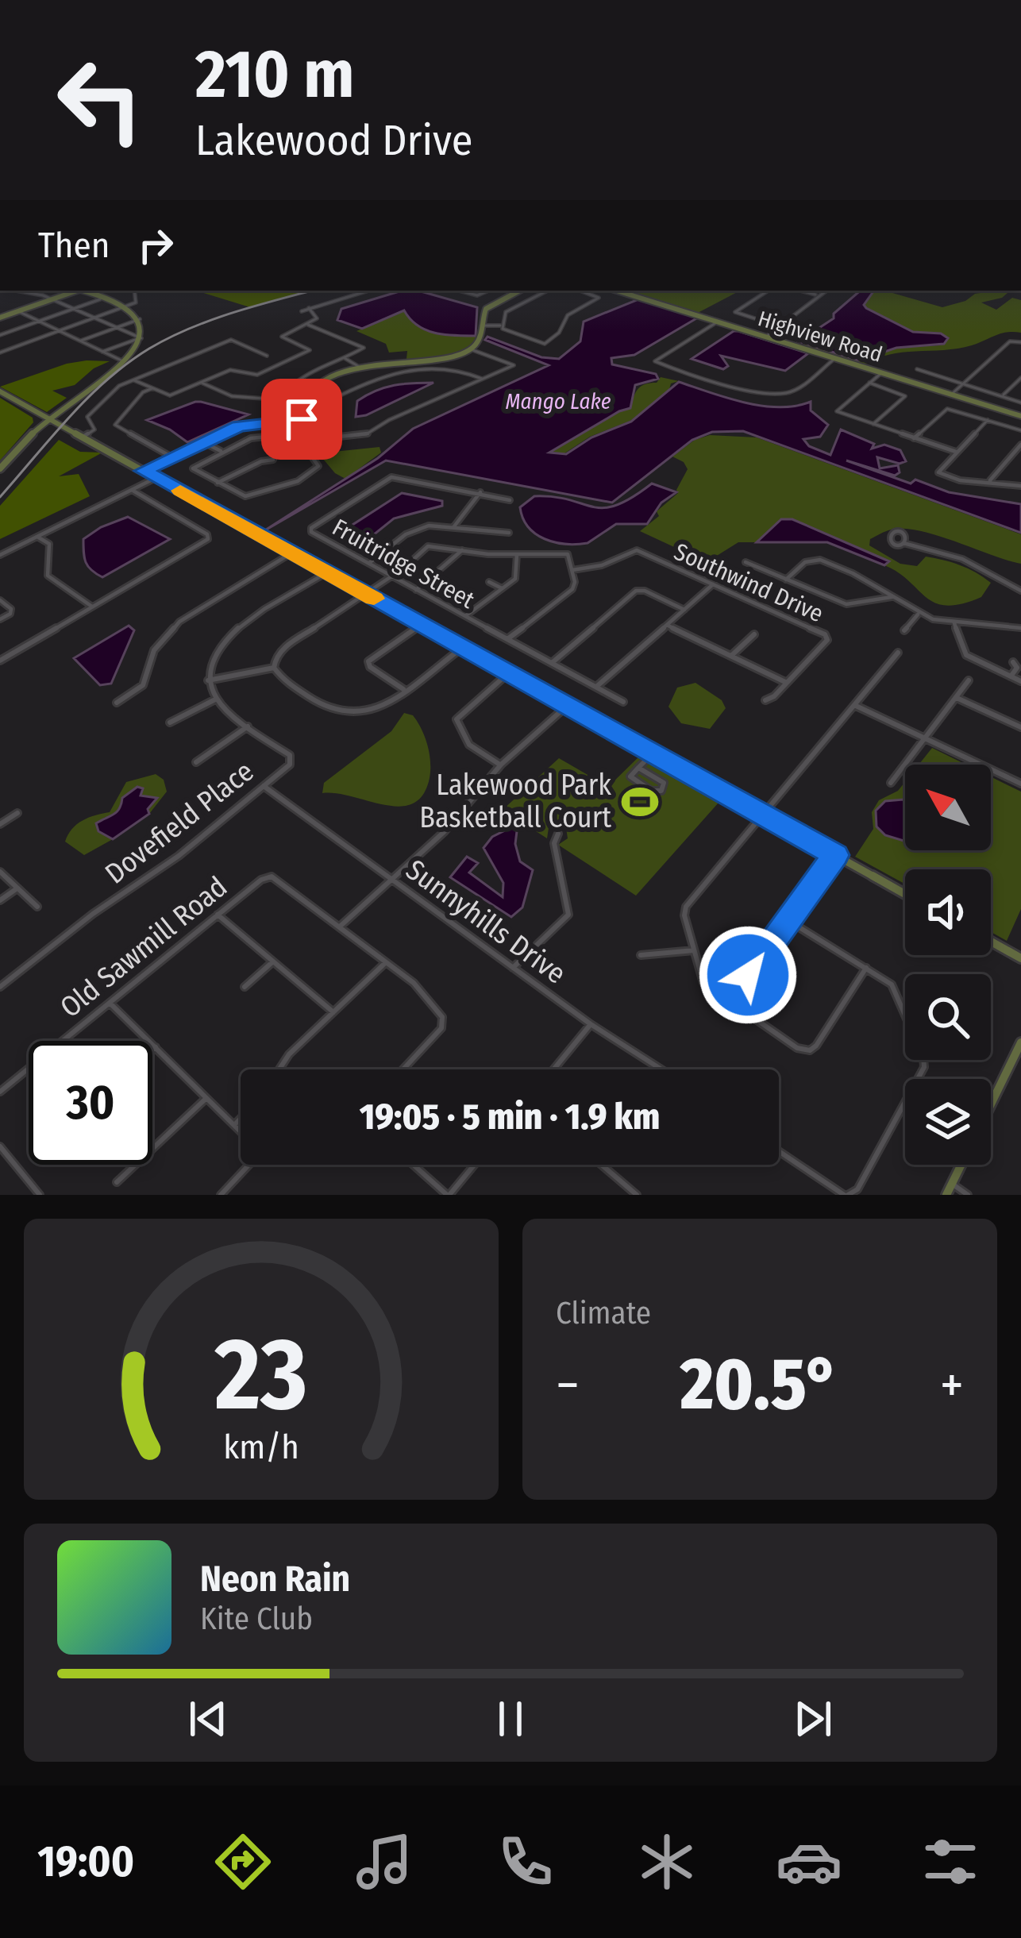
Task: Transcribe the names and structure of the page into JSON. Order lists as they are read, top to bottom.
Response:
{
  "streets": {
    "street": [
      "Highview Road",
      "Fruitridge Street",
      "Southwind Drive",
      "Dovefield Place",
      "Sunnyhills Drive",
      "Old Sawmill Road"
    ]
  },
  "crossings": [
    ["Dovefield Place", "Sunnyhills Drive"]
  ],
  "water": ["Mango Lake"],
  "places": {
    "sports": ["Lakewood Park Basketball Court"]
  },
  "north": "top left",
  "page": {
    "turn": ["210 m", "Lakewood Drive"],
    "then": "Then",
    "limit": "30",
    "trip": "19:05 · 5 min · 1.9 km",
    "tile": "Climate",
    "heat": ["−", "20.5°", "+"],
    "song": ["Neon Rain", "Kite Club"],
    "tabs": "19:00",
    "gauge": ["23", "km/h"]
  }
}
